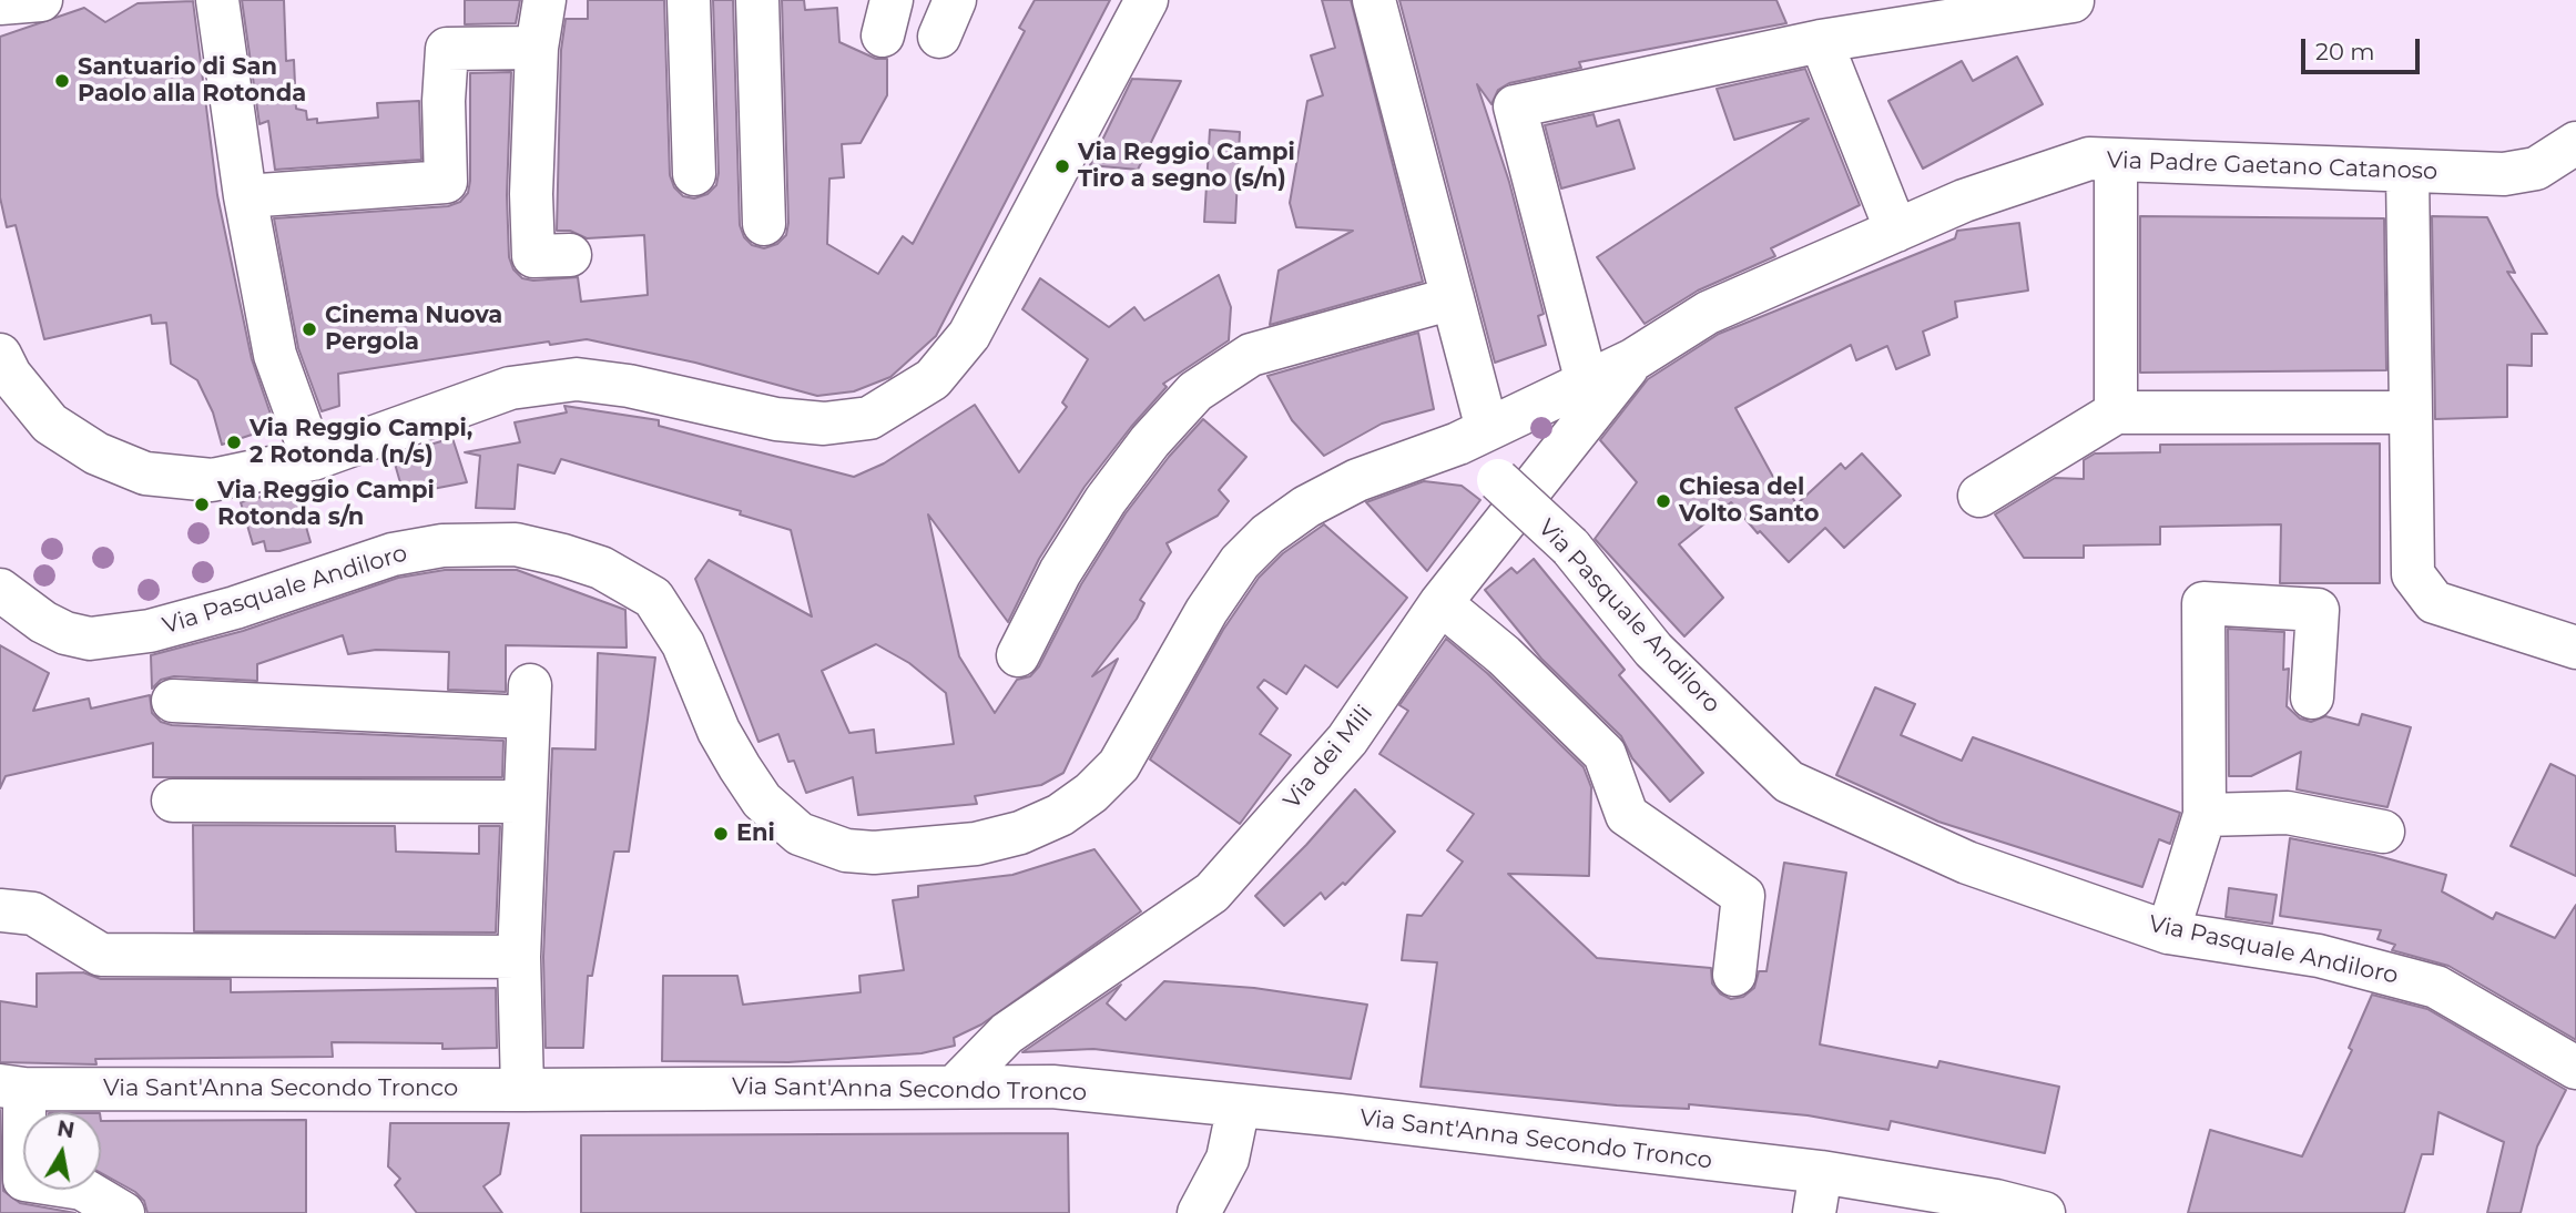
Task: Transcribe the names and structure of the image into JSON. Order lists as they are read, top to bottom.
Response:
{
  "streets": {
    "street": [
      "Via Padre Gaetano Catanoso",
      "Via Pasquale Andiloro",
      "Via dei Mili",
      "Via Sant'Anna Secondo Tronco"
    ]
  },
  "crossings": [
    ["Via Padre Gaetano Catanoso", "Via dei Mili"],
    ["Via dei Mili", "Via Sant'Anna Secondo Tronco"]
  ],
  "places": [
    "Santuario di San Paolo alla Rotonda",
    "Via Reggio Campi Tiro a segno (s/n)",
    "Cinema Nuova Pergola",
    "Via Reggio Campi, 2 Rotonda (n/s)",
    "Chiesa del Volto Santo",
    "Via Reggio Campi Rotonda s/n",
    "Eni"
  ],
  "scale_bar": "20 m",
  "north": "top"
}
